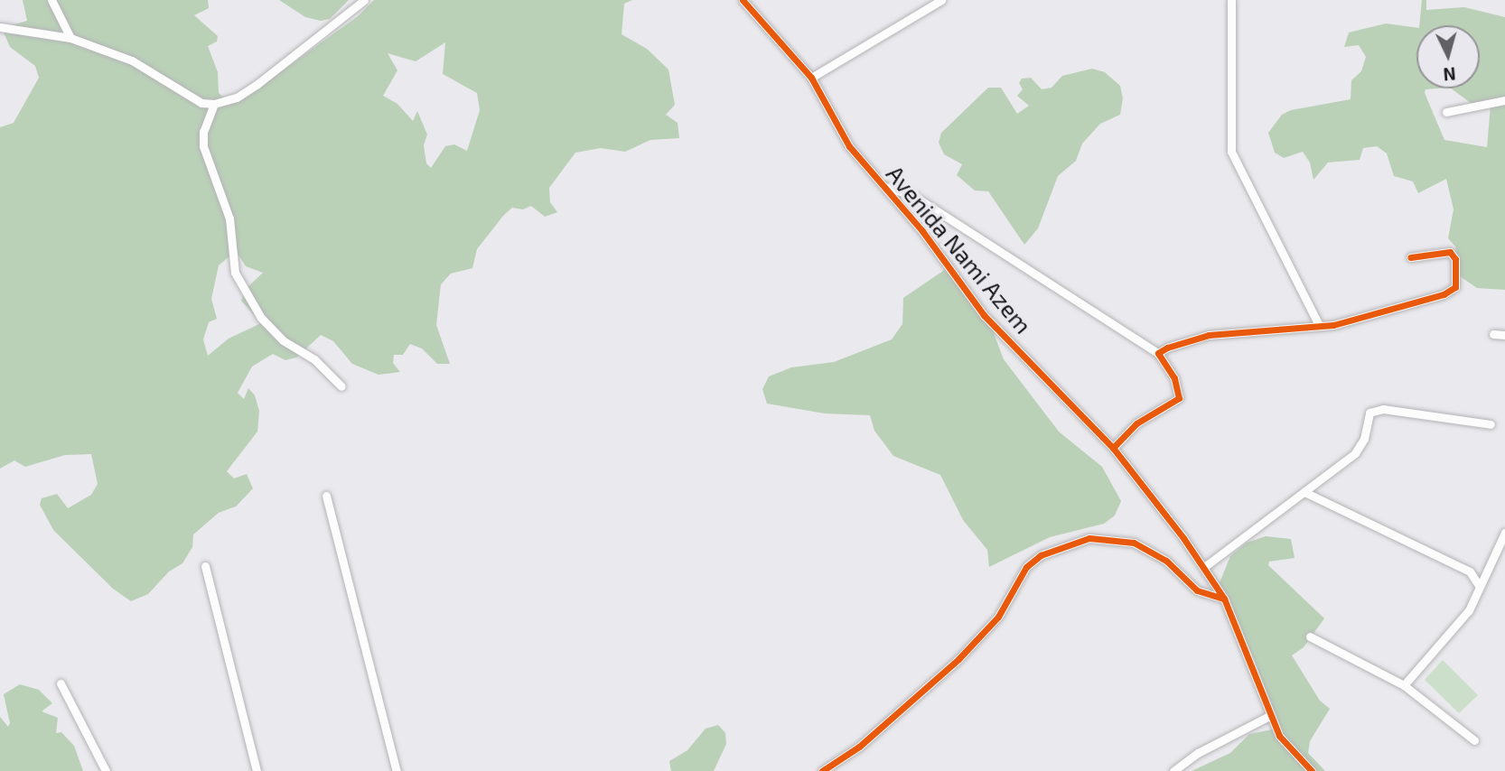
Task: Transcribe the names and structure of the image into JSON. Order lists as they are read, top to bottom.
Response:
{
  "streets": {
    "street": ["Avenida Nami Azem"]
  },
  "north": "bottom"
}
